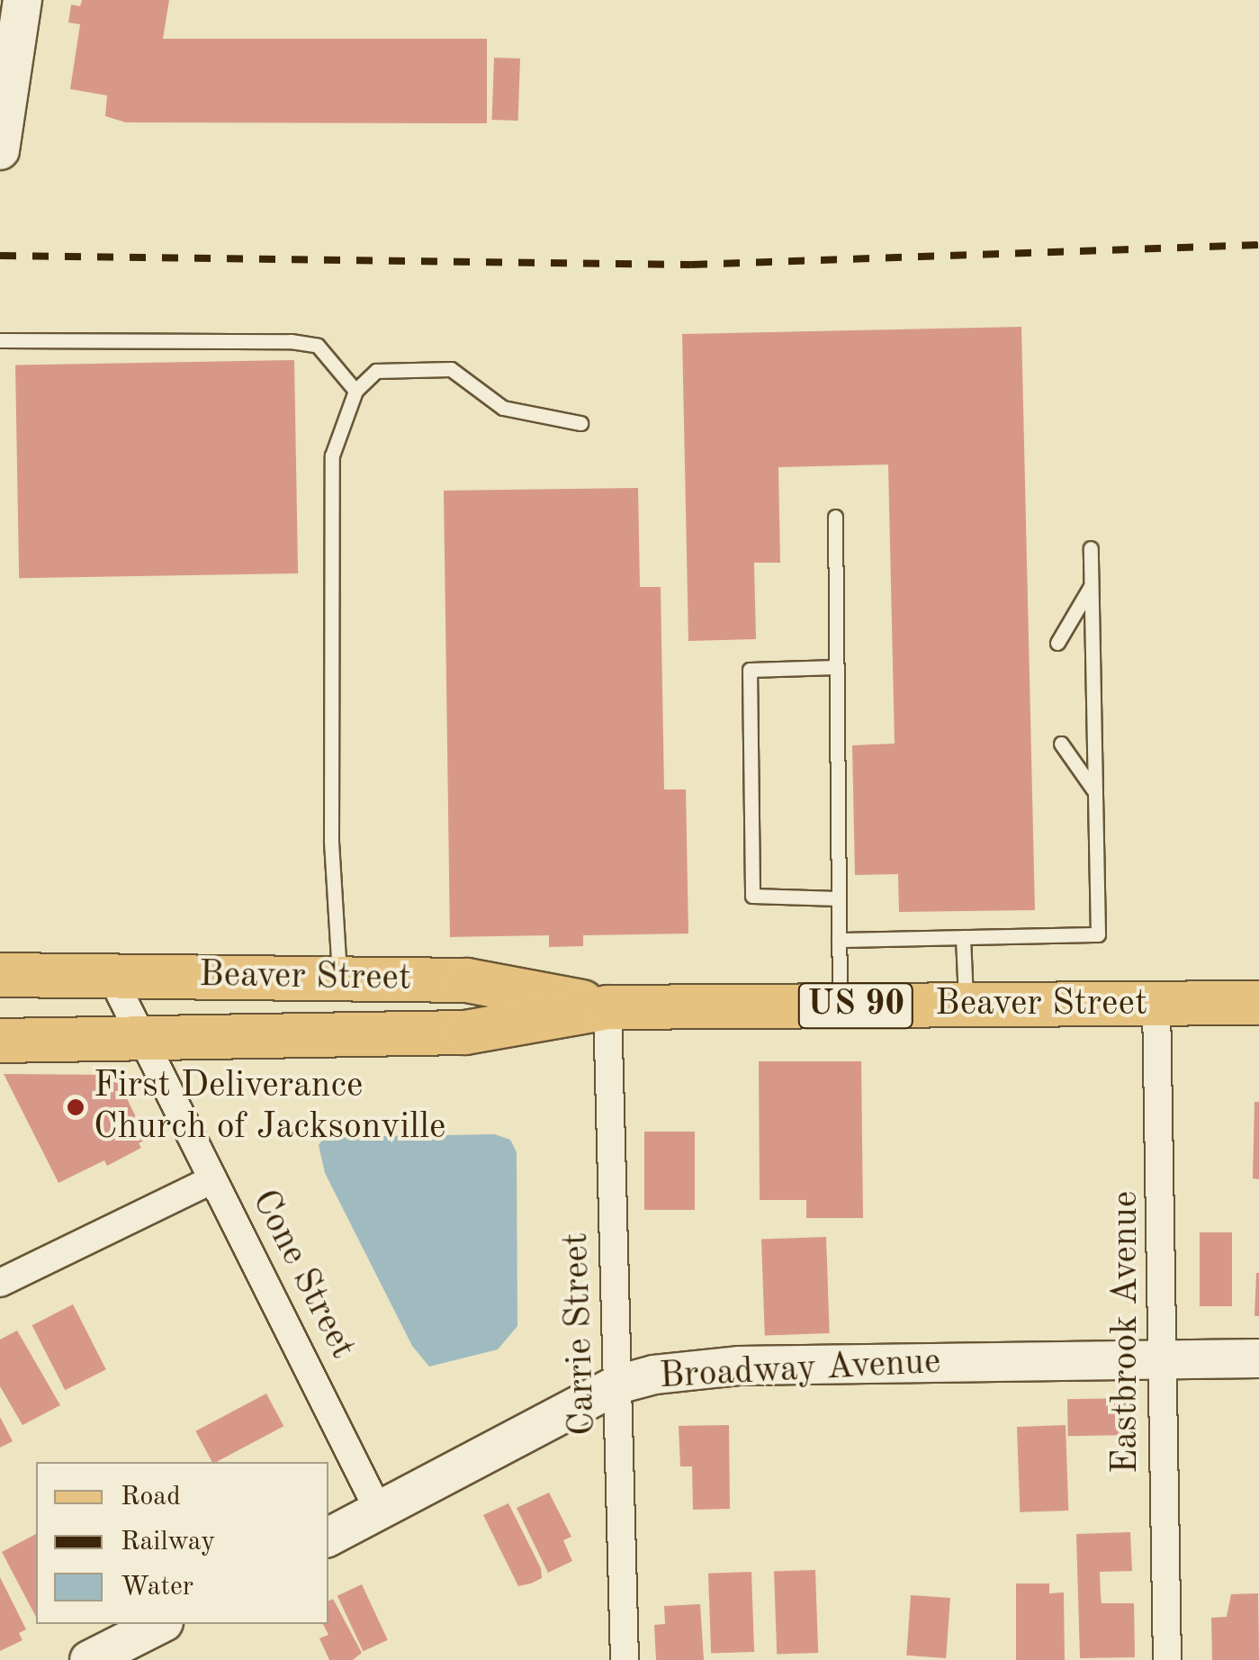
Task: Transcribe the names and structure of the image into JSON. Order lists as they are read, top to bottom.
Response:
{
  "streets": {
    "main road": ["Beaver Street", "US 90"],
    "street": [
      "Cone Street",
      "Eastbrook Avenue",
      "Carrie Street",
      "Broadway Avenue"
    ]
  },
  "crossings": [
    ["Beaver Street", "Cone Street"],
    ["Beaver Street", "Eastbrook Avenue"],
    ["Beaver Street", "Carrie Street"],
    ["Cone Street", "Broadway Avenue"],
    ["Eastbrook Avenue", "Broadway Avenue"],
    ["Carrie Street", "Broadway Avenue"]
  ],
  "places": ["First Deliverance Church of Jacksonville"],
  "legend": ["Road", "Railway", "Water"]
}
